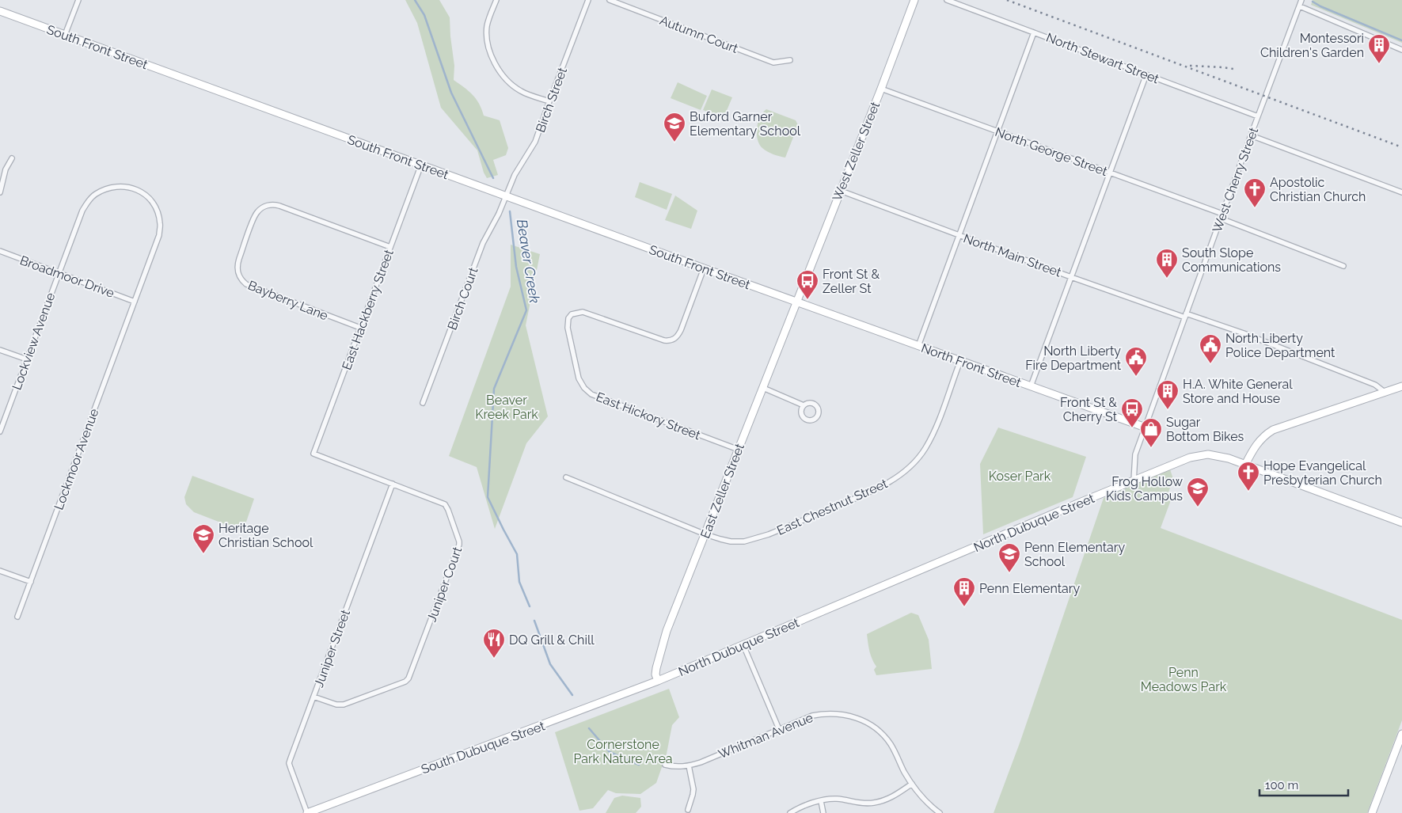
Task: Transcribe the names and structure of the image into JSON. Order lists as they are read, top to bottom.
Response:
{
  "streets": {
    "street": [
      "Autumn Court",
      "South Front Street",
      "North Stewart Street",
      "Birch Street",
      "West Zeller Street",
      "North George Street",
      "West Cherry Street",
      "North Main Street",
      "Broadmoor Drive",
      "Birch Court",
      "Bayberry Lane",
      "East Hackberry Street",
      "Lockview Avenue",
      "North Front Street",
      "East Hickory Street",
      "Lockmoor Avenue",
      "East Zeller Street",
      "East Chestnut Street",
      "North Dubuque Street",
      "Juniper Court",
      "Juniper Street",
      "Whitman Avenue",
      "South Dubuque Street"
    ]
  },
  "crossings": [
    ["South Front Street", "Birch Street"],
    ["South Front Street", "West Zeller Street"],
    ["South Front Street", "Birch Court"],
    ["South Front Street", "East Hackberry Street"],
    ["South Front Street", "North Front Street"],
    ["South Front Street", "East Hickory Street"],
    ["South Front Street", "East Zeller Street"],
    ["North Stewart Street", "West Cherry Street"],
    ["Birch Street", "Birch Court"],
    ["West Zeller Street", "North George Street"],
    ["West Zeller Street", "North Main Street"],
    ["West Zeller Street", "North Front Street"],
    ["West Zeller Street", "East Zeller Street"],
    ["North George Street", "West Cherry Street"],
    ["West Cherry Street", "North Main Street"],
    ["West Cherry Street", "North Front Street"],
    ["West Cherry Street", "North Dubuque Street"],
    ["Broadmoor Drive", "Lockview Avenue"],
    ["Broadmoor Drive", "Lockmoor Avenue"],
    ["Bayberry Lane", "East Hackberry Street"],
    ["East Hackberry Street", "Juniper Court"],
    ["Lockview Avenue", "Lockmoor Avenue"],
    ["North Front Street", "East Zeller Street"],
    ["North Front Street", "East Chestnut Street"],
    ["East Hickory Street", "East Zeller Street"],
    ["East Zeller Street", "East Chestnut Street"],
    ["East Zeller Street", "North Dubuque Street"],
    ["East Zeller Street", "South Dubuque Street"],
    ["North Dubuque Street", "South Dubuque Street"],
    ["Juniper Court", "Juniper Street"],
    ["Juniper Street", "South Dubuque Street"]
  ],
  "water": ["Beaver Creek"],
  "parks": [
    "Beaver Kreek Park",
    "Koser Park",
    "Penn Meadows Park",
    "Cornerstone Park Nature Area"
  ],
  "places": {
    "building": [
      "Montessori Children's Garden",
      "South Slope Communications",
      "H.A. White General Store and House",
      "Penn Elementary"
    ],
    "school or university": [
      "Buford Garner Elementary School",
      "Frog Hollow Kids Campus",
      "Heritage Christian School",
      "Penn Elementary School"
    ],
    "church": ["Apostolic Christian Church", "Hope Evangelical Presbyterian Church"],
    "bus stop": ["Front St & Zeller St", "Front St & Cherry St"],
    "public building": ["North Liberty Police Department", "North Liberty Fire Department"],
    "shop": ["Sugar Bottom Bikes"],
    "restaurant": ["DQ Grill & Chill"]
  },
  "scale_bar": "100 m"
}
